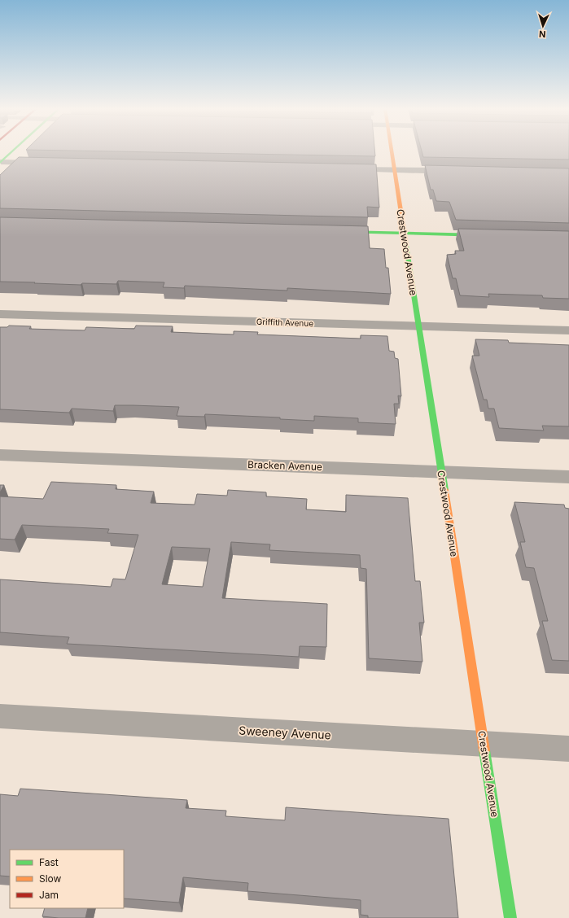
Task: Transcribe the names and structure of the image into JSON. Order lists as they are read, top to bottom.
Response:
{
  "streets": {
    "street": [
      "Crestwood Avenue",
      "Griffith Avenue",
      "Bracken Avenue",
      "Sweeney Avenue"
    ]
  },
  "crossings": [
    ["Crestwood Avenue", "Griffith Avenue"],
    ["Crestwood Avenue", "Bracken Avenue"],
    ["Crestwood Avenue", "Sweeney Avenue"]
  ],
  "legend": ["Fast", "Slow", "Jam"],
  "north": "bottom"
}
